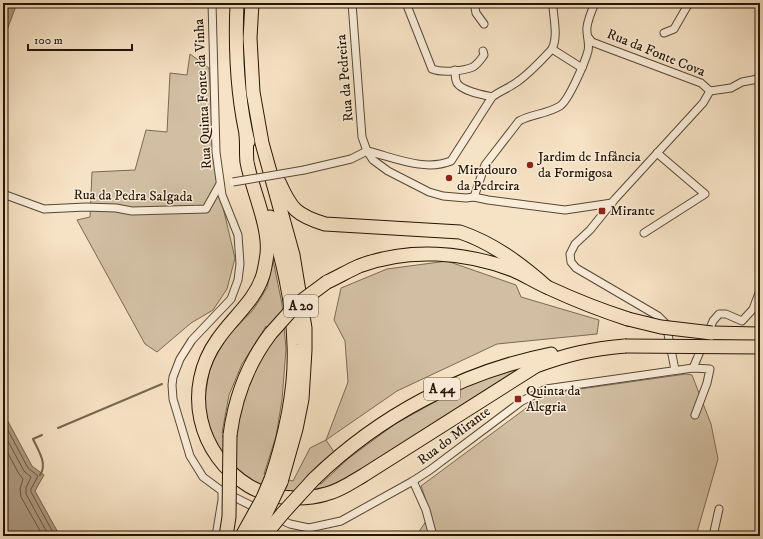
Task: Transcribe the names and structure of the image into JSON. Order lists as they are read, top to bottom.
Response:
{
  "streets": {
    "highway": ["A 20", "A 44"],
    "street": [
      "Rua da Fonte Cova",
      "Rua da Pedreira",
      "Rua Quinta Fonte da Vinha",
      "Rua da Pedra Salgada",
      "Rua do Mirante"
    ]
  },
  "crossings": [
    ["Rua Quinta Fonte da Vinha", "Rua da Pedra Salgada"],
    ["Rua Quinta Fonte da Vinha", "Rua do Mirante"],
    ["Rua da Pedra Salgada", "Rua do Mirante"]
  ],
  "places": {
    "other": ["Jardim de Infância da Formigosa", "Miradouro da Pedreira"],
    "transit": ["Mirante", "Quinta da Alegria"]
  },
  "scale_bar": "100 m"
}
